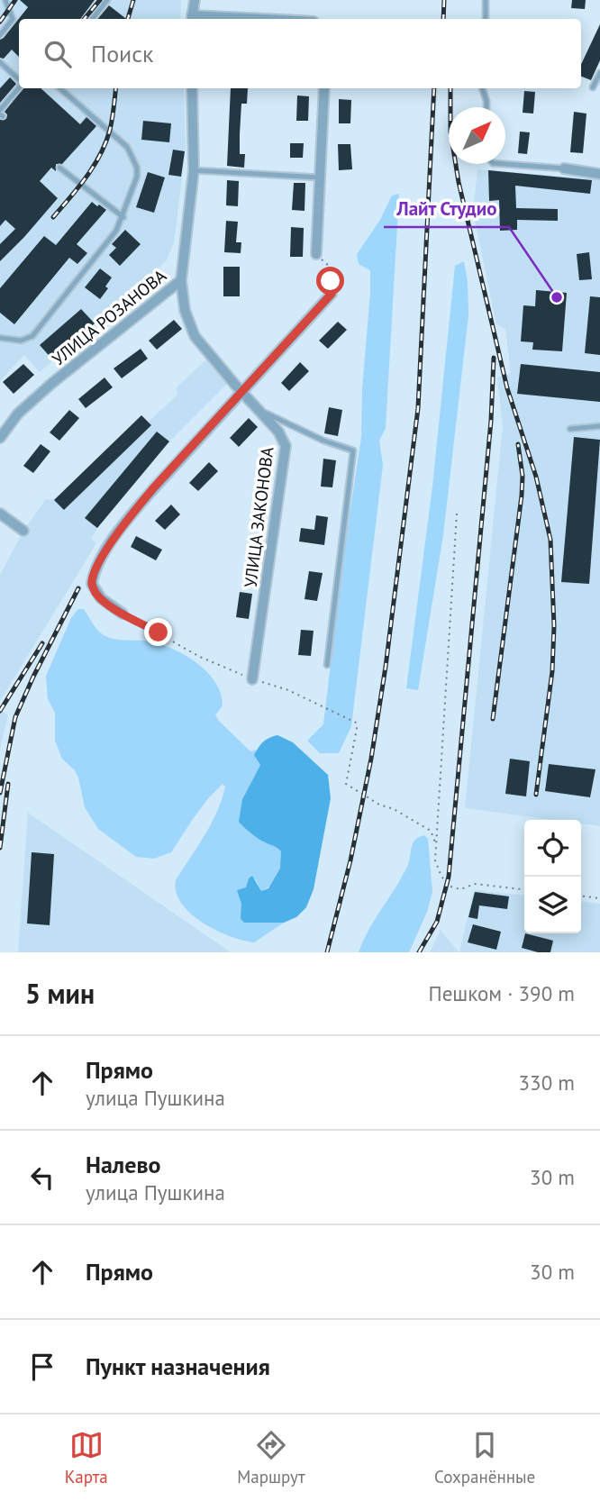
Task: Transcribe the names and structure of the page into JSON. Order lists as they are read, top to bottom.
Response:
{
  "streets": {
    "street": ["УЛИЦА РОЗАНОВА", "УЛИЦА ЗАКОНОВА"]
  },
  "crossings": [
    ["УЛИЦА РОЗАНОВА", "УЛИЦА ЗАКОНОВА"]
  ],
  "places": ["Лайт Студио"],
  "north": "top right",
  "page": {
    "search": "Поиск",
    "heading": ["5 мин", "Пешком · 390 m"],
    "list": [
      ["Прямо", "улица Пушкина", "330 m"],
      ["Налево", "улица Пушкина", "30 m"],
      ["Прямо", "30 m"],
      "Пункт назначения"
    ],
    "nav": ["Карта", "Маршрут", "Сохранённые"]
  }
}
